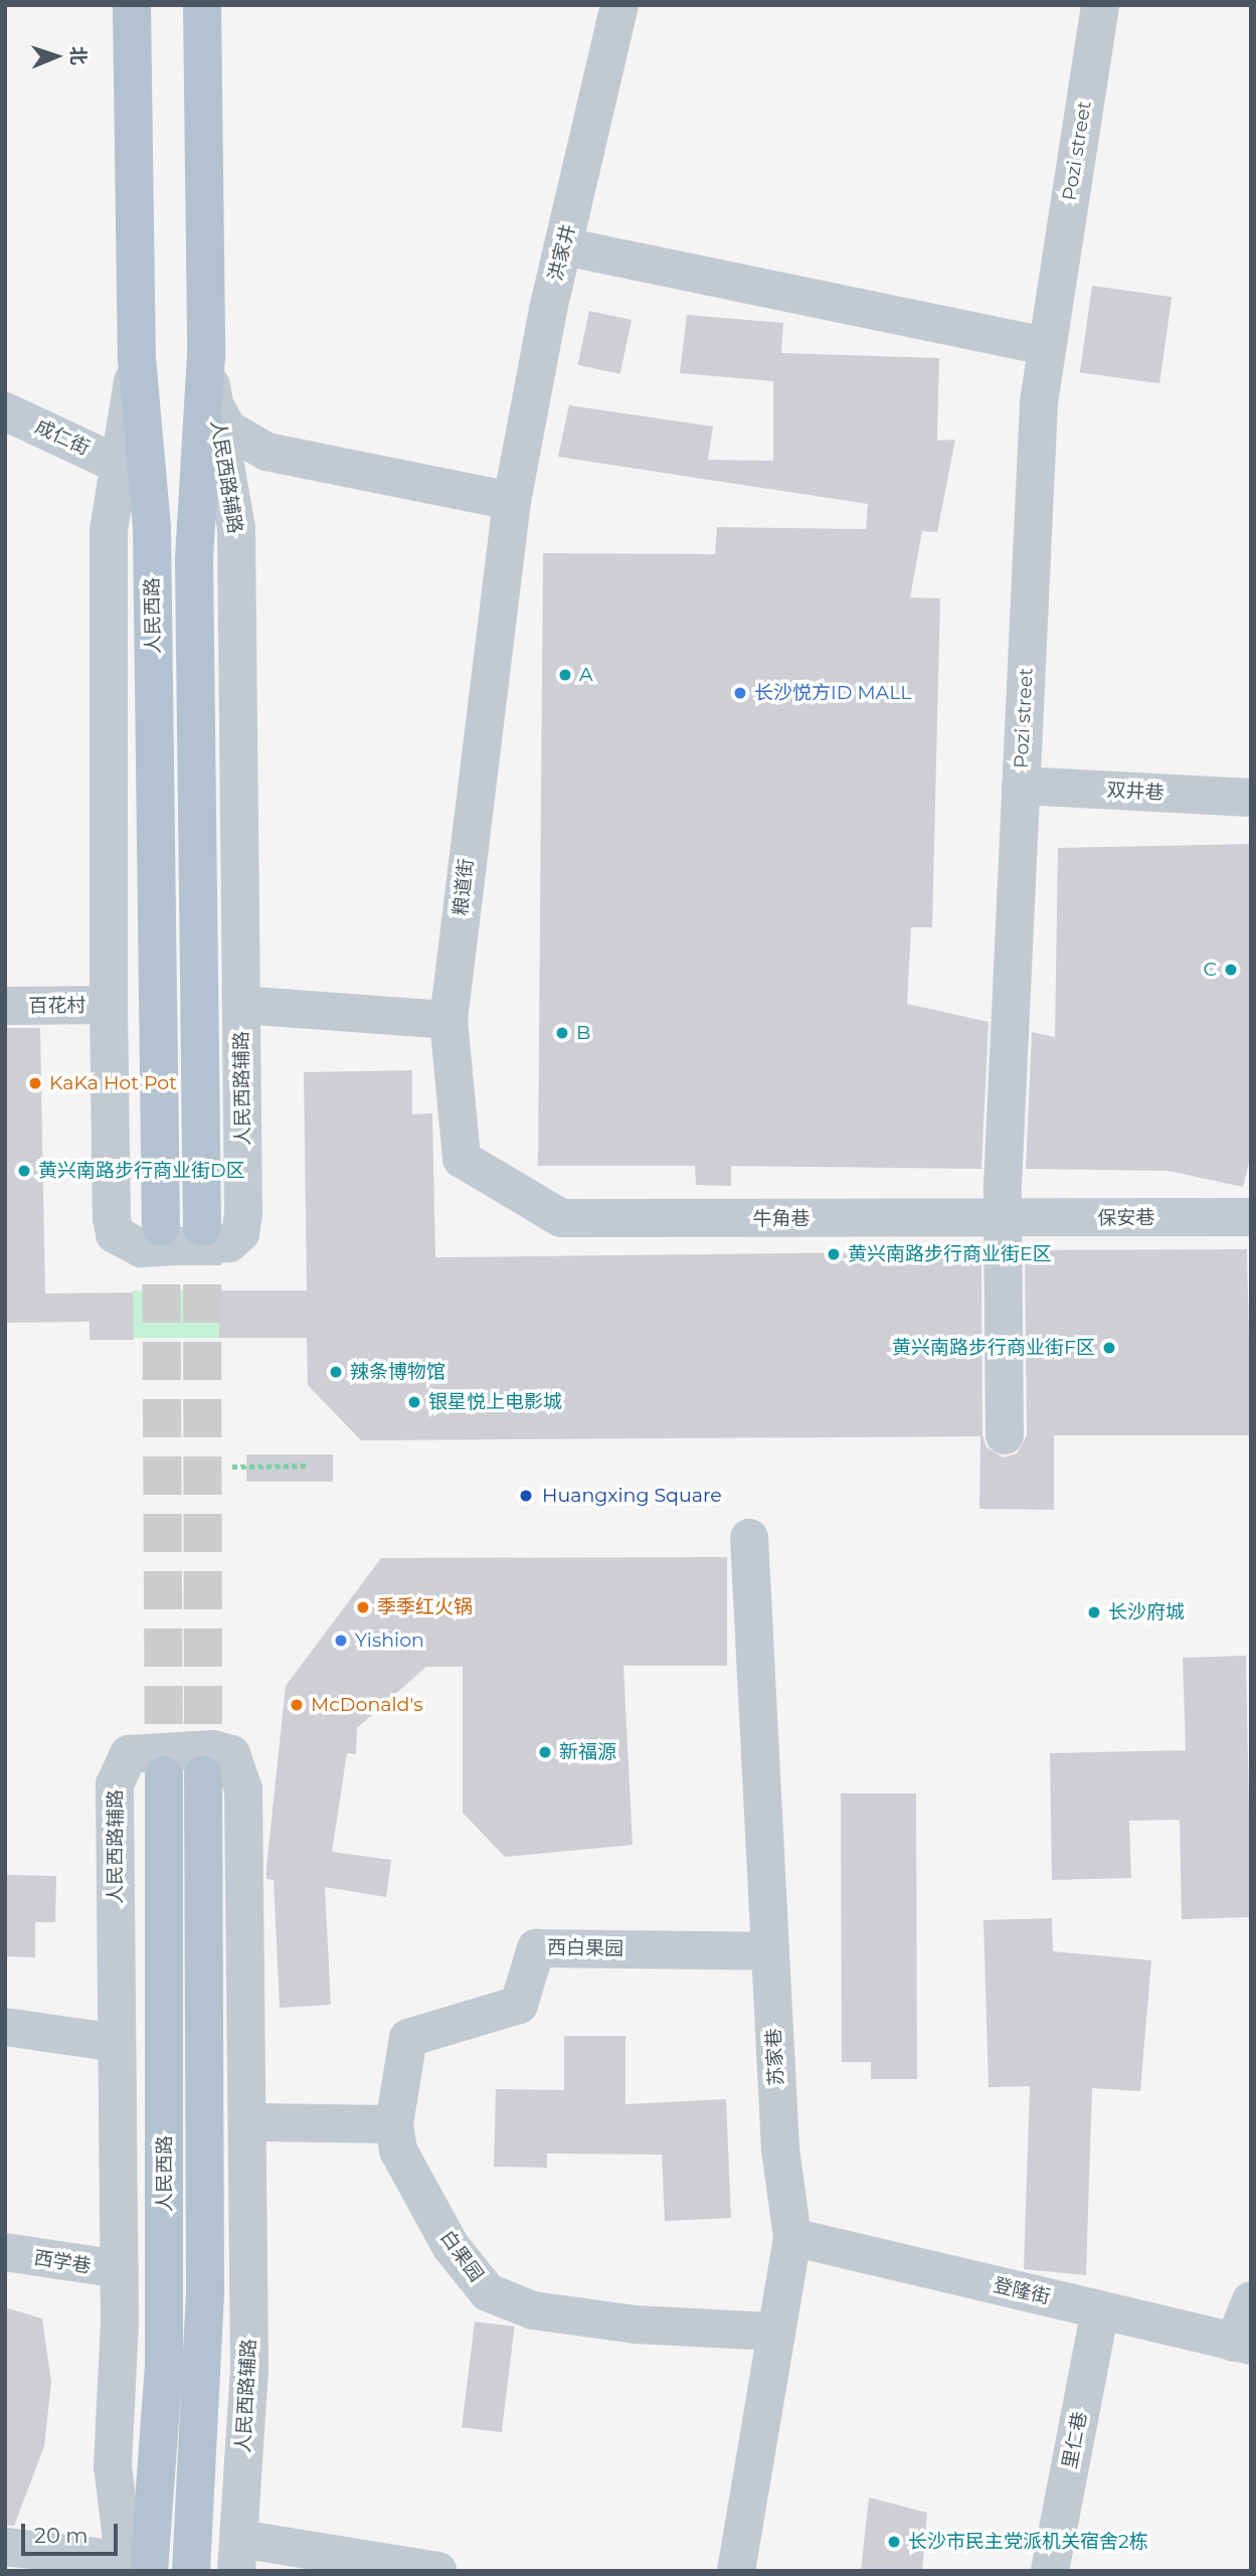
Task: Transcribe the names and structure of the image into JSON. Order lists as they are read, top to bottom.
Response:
{
  "streets": {
    "main road": ["人民西路"],
    "street": [
      "Pozi street",
      "洪家井",
      "成仁街",
      "人民西路辅路",
      "双井巷",
      "粮道街",
      "百花村",
      "保安巷",
      "牛角巷",
      "西白果园",
      "苏家巷",
      "白果园",
      "西学巷",
      "登隆街",
      "里仁巷"
    ]
  },
  "crossings": [
    ["Pozi street", "双井巷"],
    ["Pozi street", "保安巷"],
    ["Pozi street", "牛角巷"],
    ["洪家井", "粮道街"],
    ["成仁街", "人民西路辅路"],
    ["人民西路辅路", "人民西路"],
    ["人民西路辅路", "百花村"],
    ["人民西路辅路", "西学巷"],
    ["粮道街", "牛角巷"],
    ["保安巷", "牛角巷"],
    ["西白果园", "苏家巷"],
    ["西白果园", "白果园"],
    ["苏家巷", "白果园"],
    ["苏家巷", "登隆街"],
    ["登隆街", "里仁巷"]
  ],
  "places": [
    "A",
    "长沙悦方ID MALL",
    "C",
    "B",
    "KaKa Hot Pot",
    "黄兴南路步行商业街D区",
    "黄兴南路步行商业街E区",
    "黄兴南路步行商业街F区",
    "辣条博物馆",
    "银星悦上电影城",
    "Huangxing Square",
    "季季红火锅",
    "长沙府城",
    "Yishion",
    "McDonald's",
    "新福源",
    "长沙市民主党派机关宿舍2栋"
  ],
  "scale_bar": "20 m",
  "north": "right"
}
